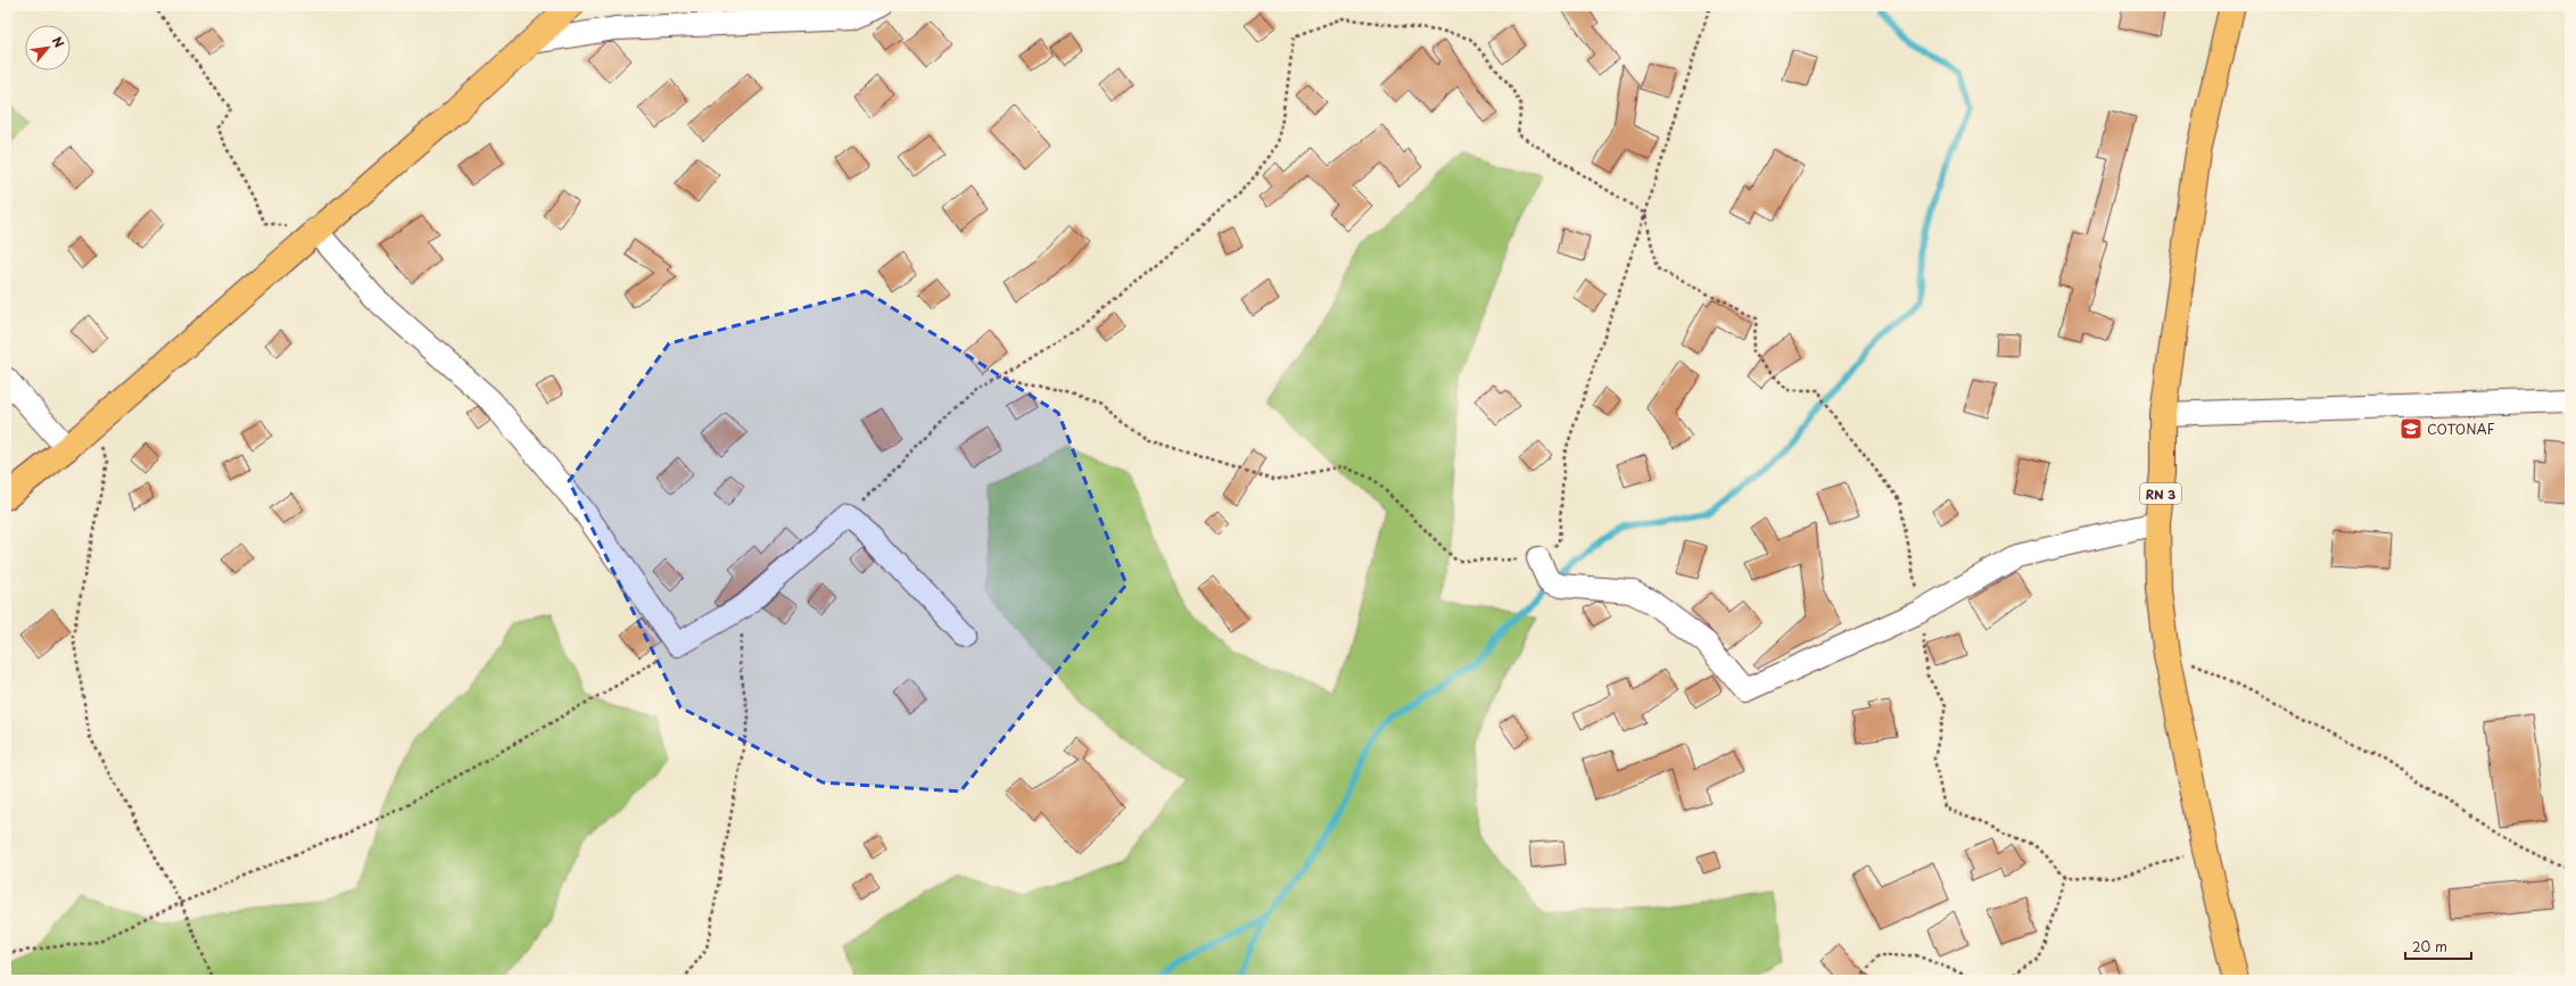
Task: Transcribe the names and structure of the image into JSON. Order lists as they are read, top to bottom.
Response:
{
  "streets": {
    "main road": ["RN 3"]
  },
  "places": {
    "school or university": ["COTONAF"]
  },
  "scale_bar": "20 m",
  "north": "top right"
}
